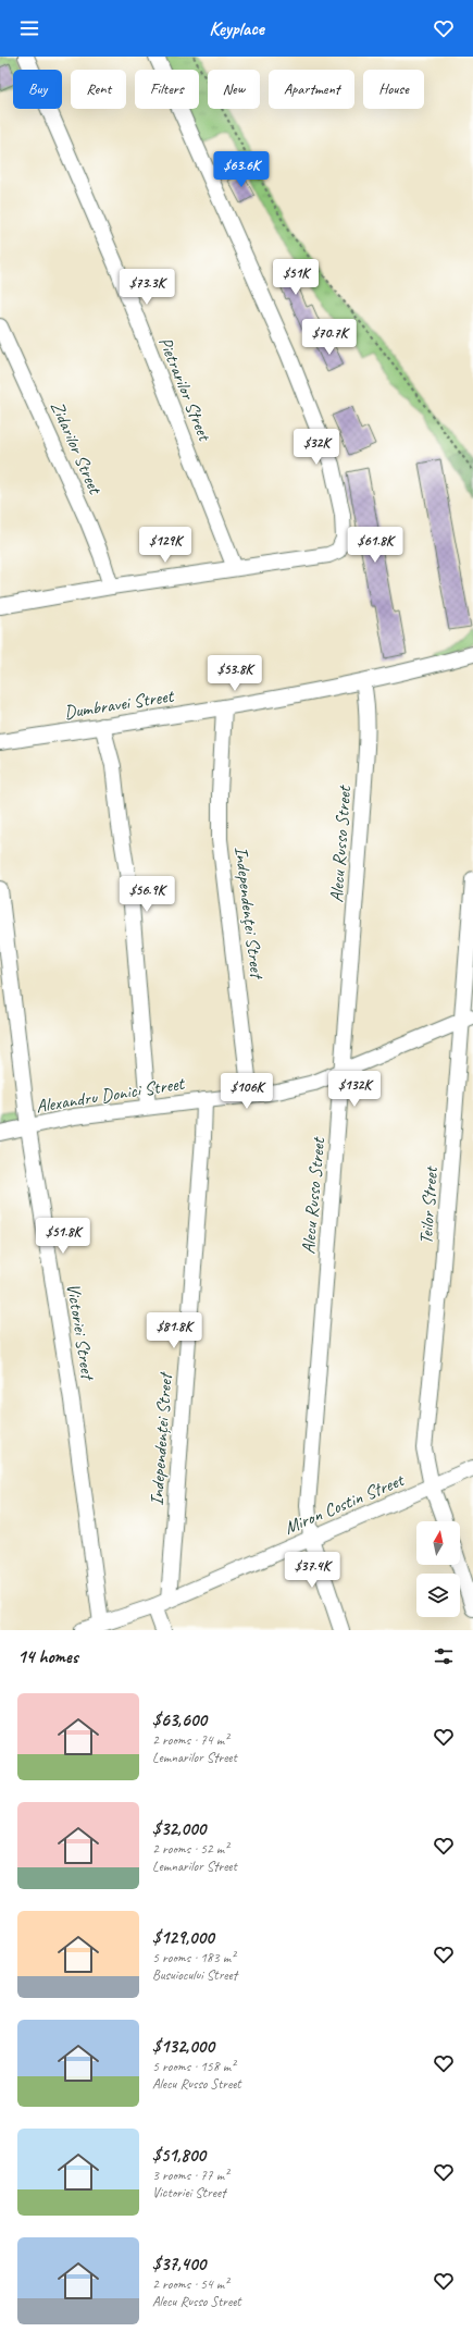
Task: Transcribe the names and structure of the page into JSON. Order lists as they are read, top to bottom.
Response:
{
  "streets": {
    "street": [
      "Pietrarilor Street",
      "Zidarilor Street",
      "Dumbravei Street",
      "Alecu Russo Street",
      "Independenţei Street",
      "Alexandru Donici Street",
      "Teilor Street",
      "Victoriei Street",
      "Independenței Street",
      "Miron Costin Street"
    ]
  },
  "crossings": [
    ["Dumbravei Street", "Alecu Russo Street"],
    ["Dumbravei Street", "Independenţei Street"],
    ["Alecu Russo Street", "Alexandru Donici Street"],
    ["Alecu Russo Street", "Miron Costin Street"],
    ["Independenţei Street", "Alexandru Donici Street"],
    ["Alexandru Donici Street", "Teilor Street"],
    ["Alexandru Donici Street", "Victoriei Street"],
    ["Alexandru Donici Street", "Independenței Street"],
    ["Teilor Street", "Miron Costin Street"],
    ["Victoriei Street", "Miron Costin Street"],
    ["Independenței Street", "Miron Costin Street"]
  ],
  "north": "top",
  "page": {
    "header": "Keyplace",
    "chip": [
      "Buy",
      "Rent",
      "Filters",
      "New",
      "Apartment",
      "House"
    ],
    "price": [
      "$63.6K",
      "$51K",
      "$73.3K",
      "$70.7K",
      "$32K",
      "$129K",
      "$61.8K",
      "$53.8K",
      "$56.9K",
      "$132K",
      "$106K",
      "$51.8K",
      "$81.8K",
      "$37.4K"
    ],
    "heading": "14 homes",
    "list": [
      {
        "name": "$63,600",
        "note": "2 rooms · 74 m² · Lemnarilor Street"
      },
      {
        "name": "$32,000",
        "note": "2 rooms · 52 m² · Lemnarilor Street"
      },
      {
        "name": "$129,000",
        "note": "5 rooms · 183 m² · Busuiocului Street"
      },
      {
        "name": "$132,000",
        "note": "5 rooms · 158 m² · Alecu Russo Street"
      },
      {
        "name": "$51,800",
        "note": "3 rooms · 77 m² · Victoriei Street"
      },
      {
        "name": "$37,400",
        "note": "2 rooms · 54 m² · Alecu Russo Street"
      }
    ]
  }
}
